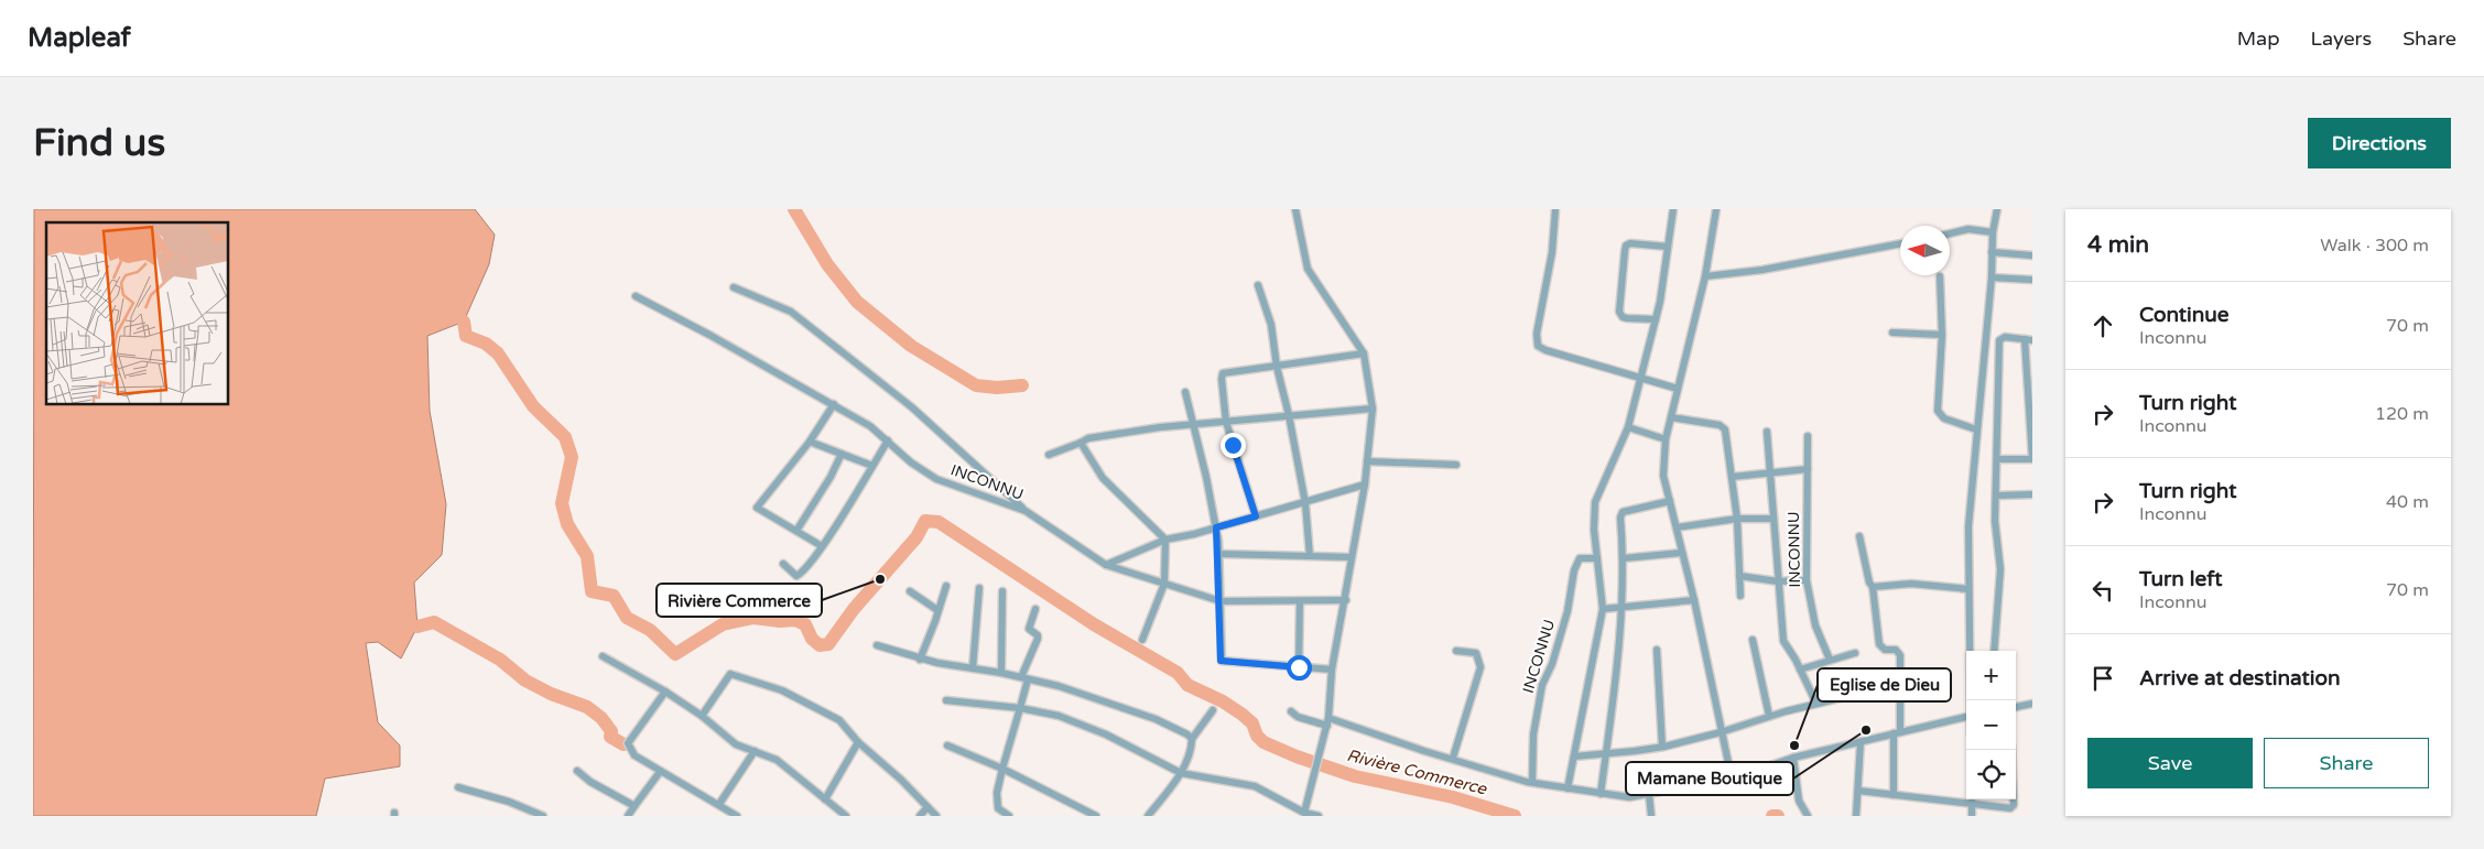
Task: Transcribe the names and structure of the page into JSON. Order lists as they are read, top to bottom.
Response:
{
  "streets": {
    "street": ["INCONNU"]
  },
  "water": ["Rivière Commerce"],
  "places": ["Rivière Commerce", "Mamane Boutique", "Eglise de Dieu"],
  "north": "left",
  "page": {
    "header": "Mapleaf",
    "nav": ["Map", "Layers", "Share"],
    "buttons": [
      "Directions",
      ["Save", "Share"]
    ],
    "title": "Find us",
    "heading": ["4 min", "Walk · 300 m"],
    "list": [
      ["Continue", "Inconnu", "70 m"],
      ["Turn right", "Inconnu", "120 m"],
      ["Turn right", "Inconnu", "40 m"],
      ["Turn left", "Inconnu", "70 m"],
      "Arrive at destination"
    ],
    "map_buttons": ["+", "−"]
  }
}
